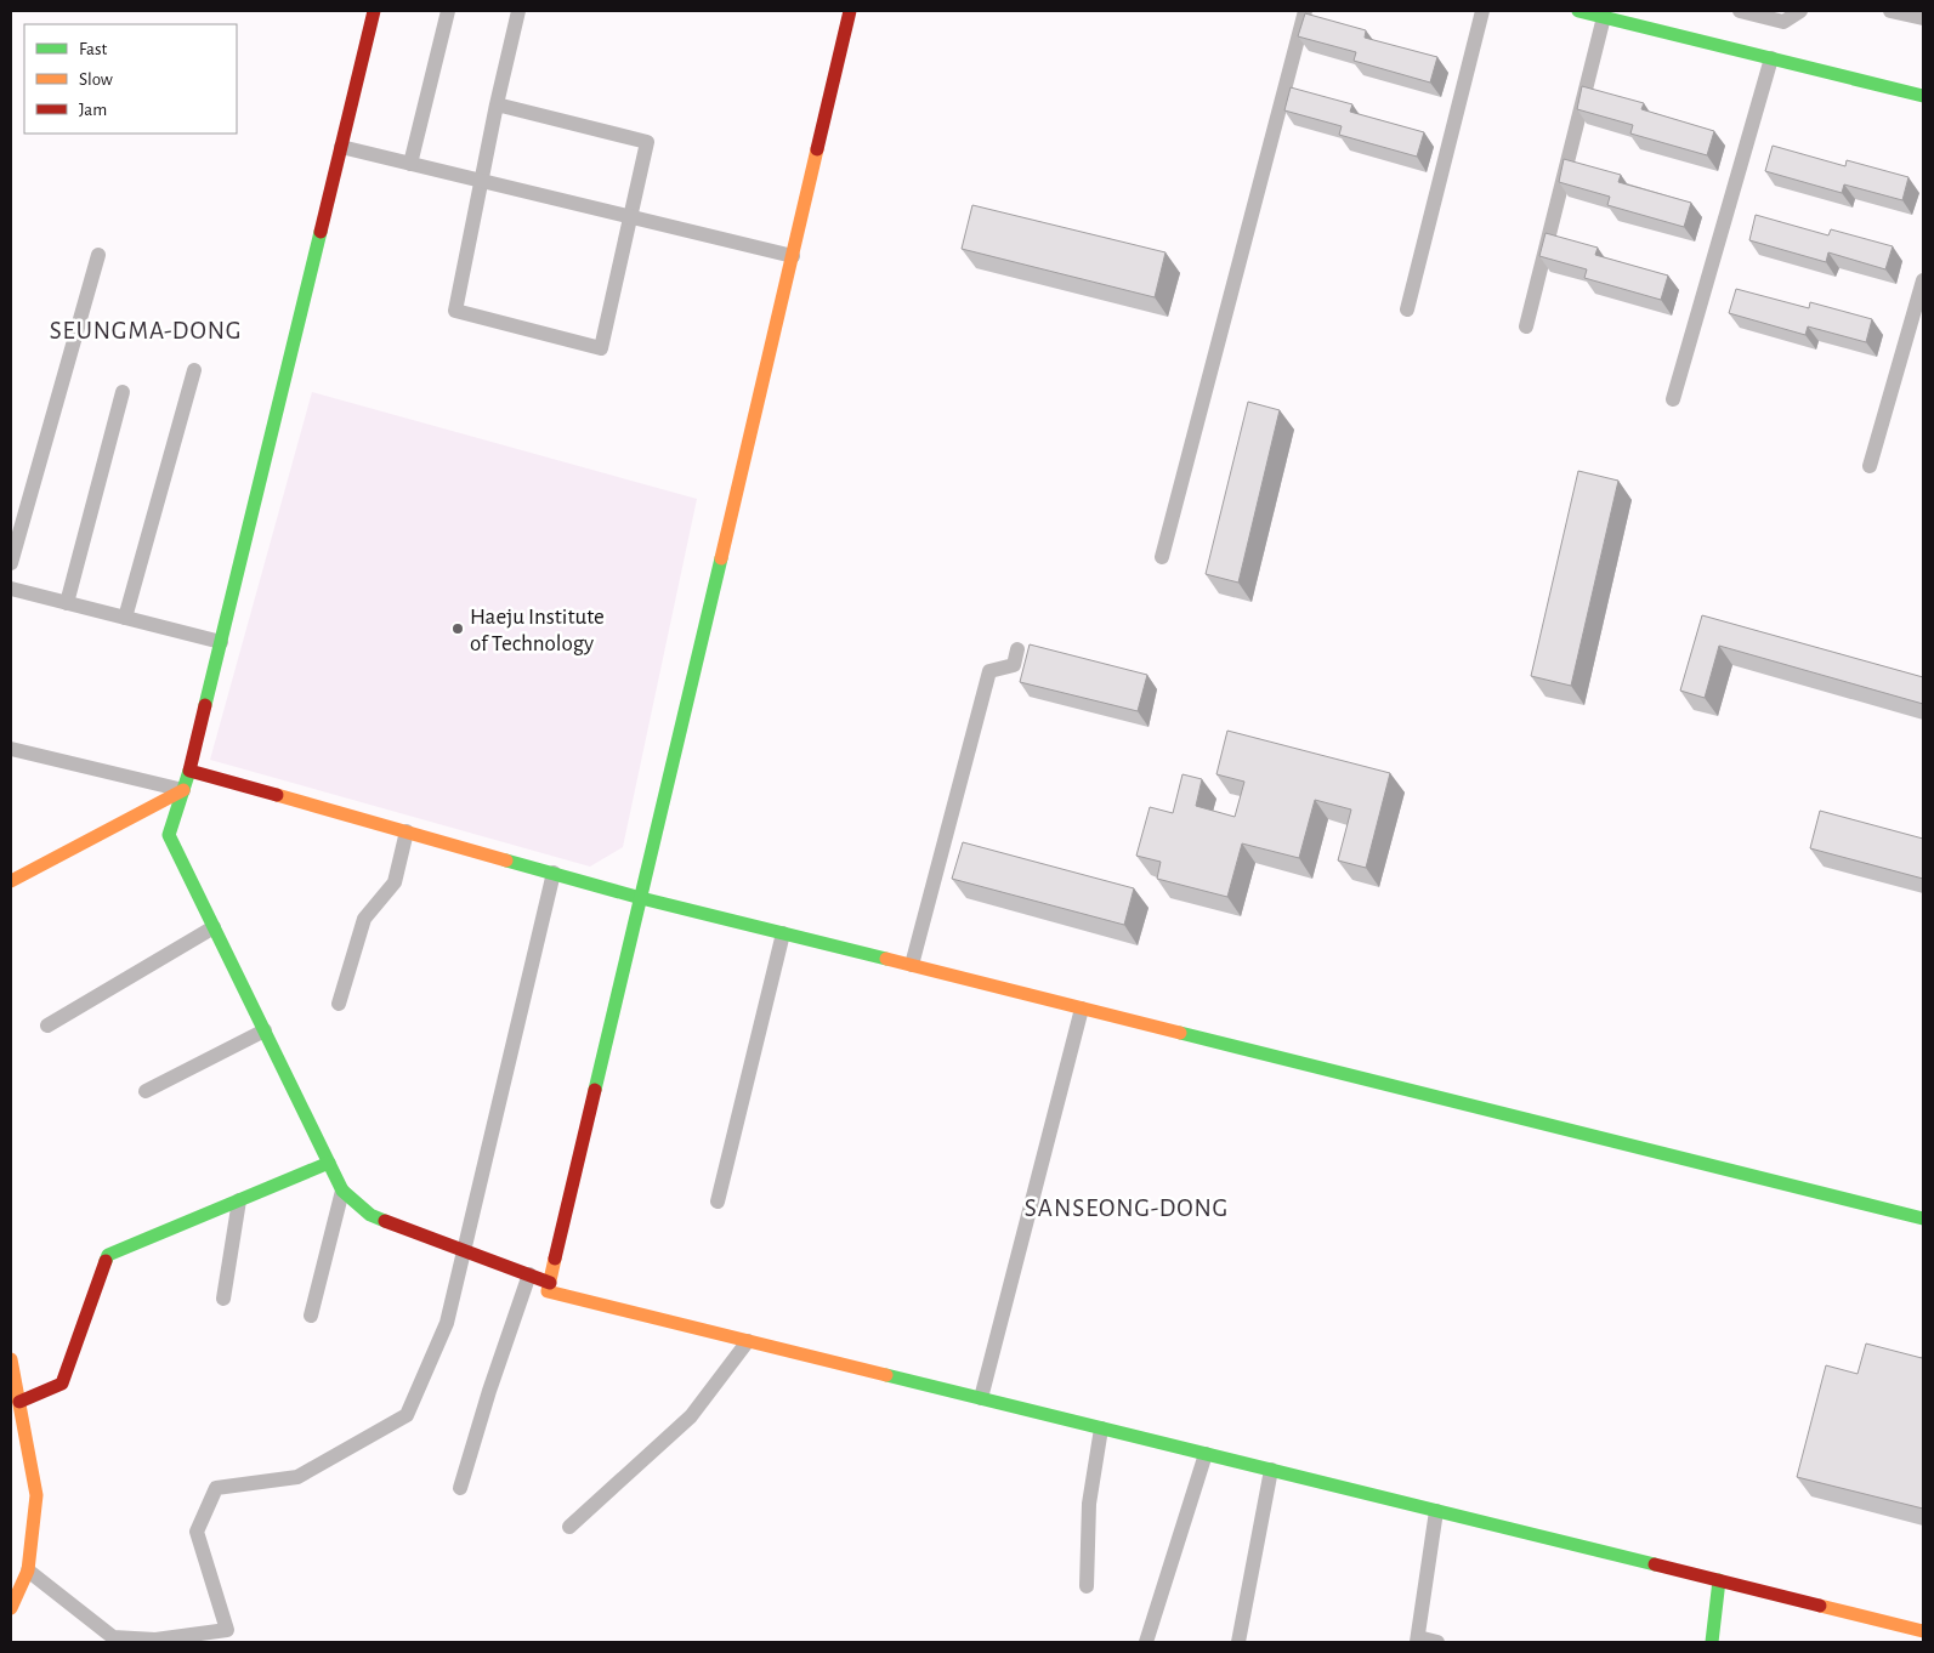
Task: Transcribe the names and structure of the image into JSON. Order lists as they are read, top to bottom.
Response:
{
  "districts": ["SEUNGMA-DONG", "SANSEONG-DONG"],
  "places": ["Haeju Institute of Technology"],
  "legend": ["Fast", "Slow", "Jam"]
}
